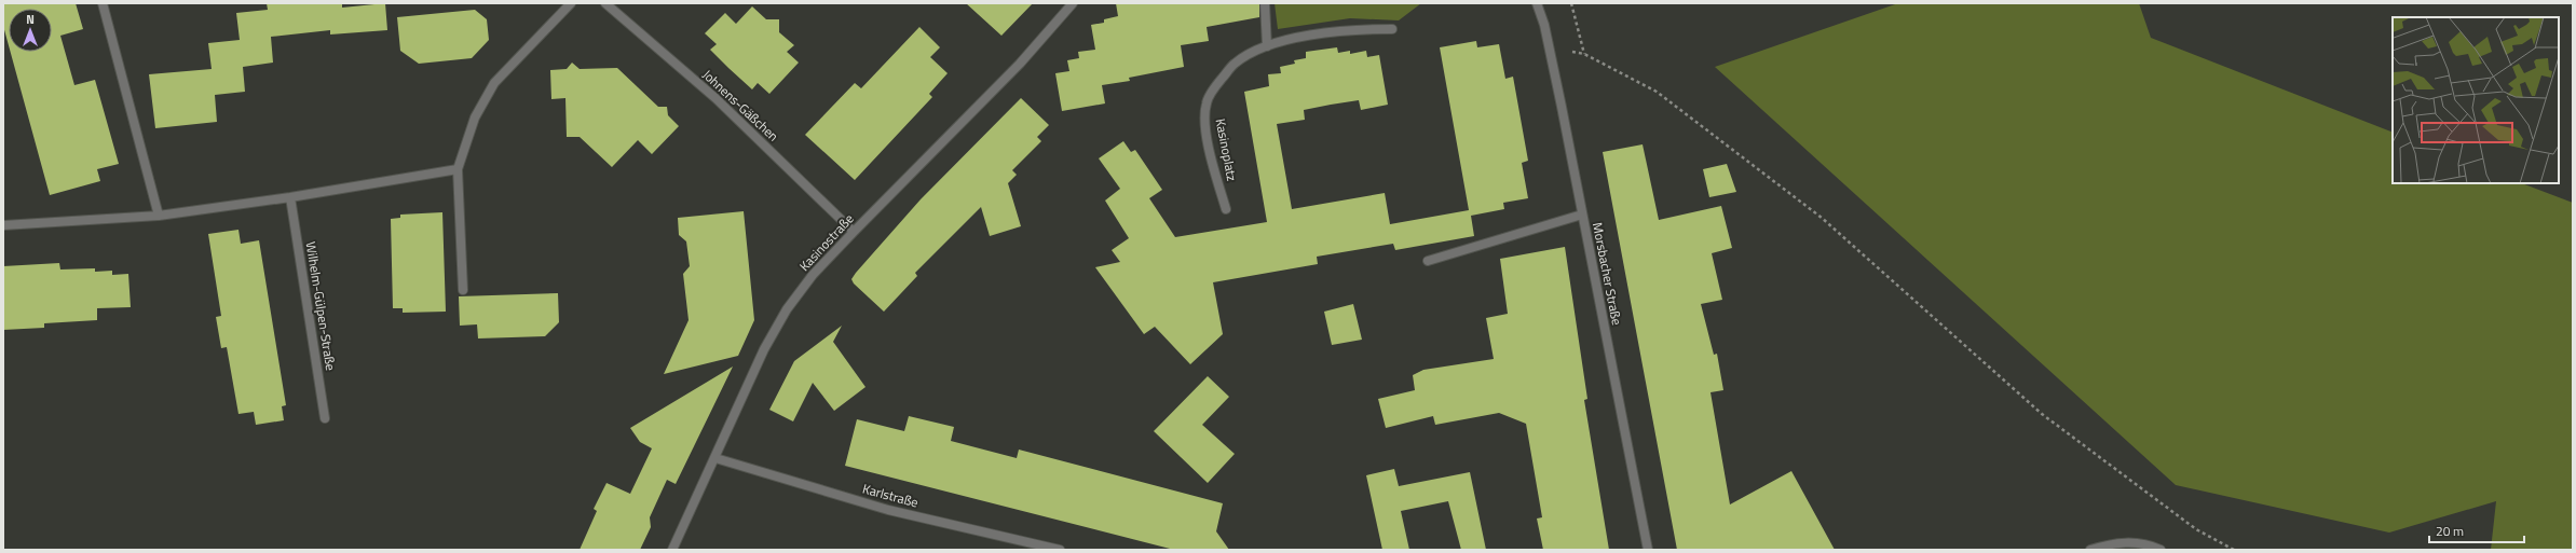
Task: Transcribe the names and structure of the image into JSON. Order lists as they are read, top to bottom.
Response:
{
  "streets": {
    "street": [
      "Johnens-Gäßchen",
      "Kasinoplatz",
      "Kasinostraße",
      "Morsbacher Straße",
      "Wilhelm-Gülpen-Straße",
      "Karlstraße"
    ]
  },
  "crossings": [
    ["Johnens-Gäßchen", "Kasinostraße"],
    ["Kasinostraße", "Karlstraße"]
  ],
  "scale_bar": "20 m",
  "north": "top"
}
